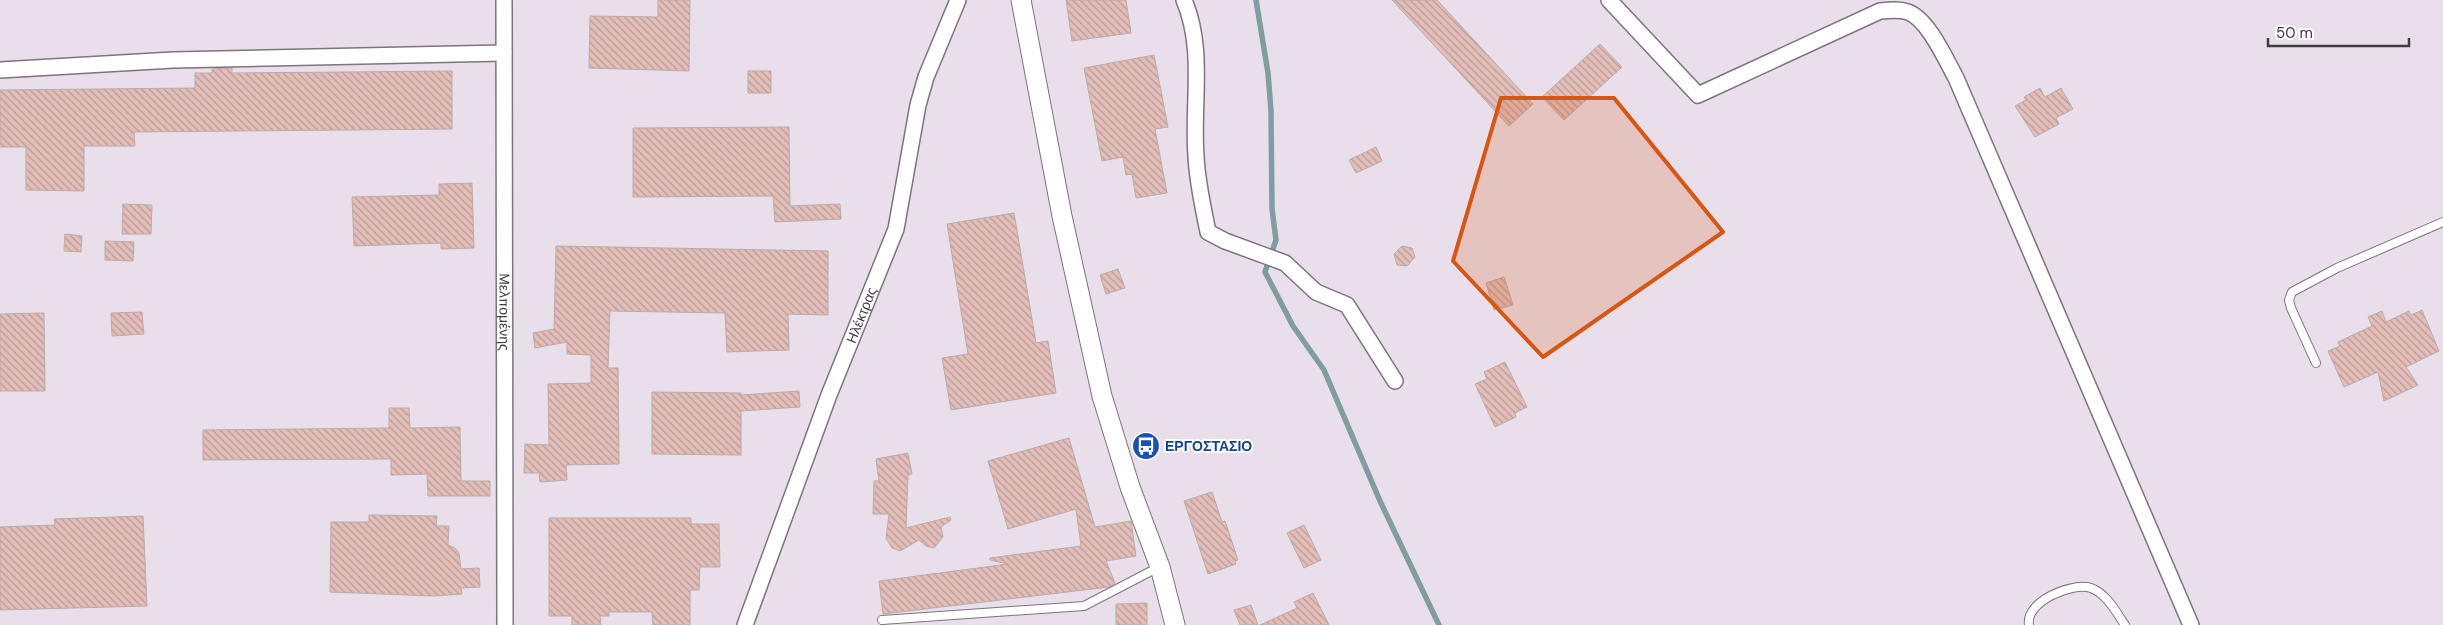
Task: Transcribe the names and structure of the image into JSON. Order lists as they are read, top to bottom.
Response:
{
  "streets": {
    "street": ["Μελπομένης", "Ηλέκτρας"]
  },
  "places": {
    "bus stop": ["ΕΡΓΟΣΤΑΣΙΟ"]
  },
  "scale_bar": "50 m"
}
